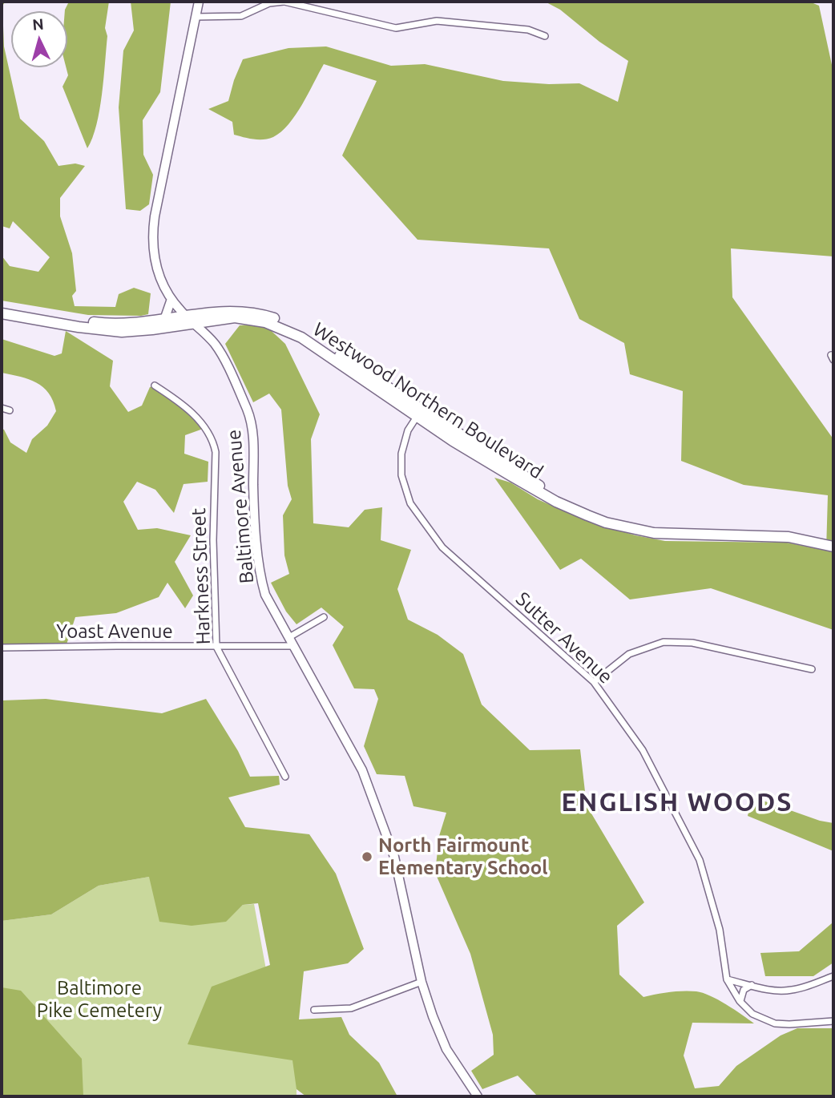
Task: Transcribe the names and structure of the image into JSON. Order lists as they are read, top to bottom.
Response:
{
  "streets": {
    "main road": ["Westwood Northern Boulevard"],
    "street": [
      "Baltimore Avenue",
      "Harkness Street",
      "Yoast Avenue",
      "Sutter Avenue"
    ]
  },
  "crossings": [
    ["Westwood Northern Boulevard", "Baltimore Avenue"],
    ["Westwood Northern Boulevard", "Sutter Avenue"],
    ["Baltimore Avenue", "Yoast Avenue"],
    ["Harkness Street", "Yoast Avenue"]
  ],
  "districts": ["ENGLISH WOODS"],
  "parks": ["Baltimore Pike Cemetery"],
  "places": ["North Fairmount Elementary School"],
  "north": "top"
}
